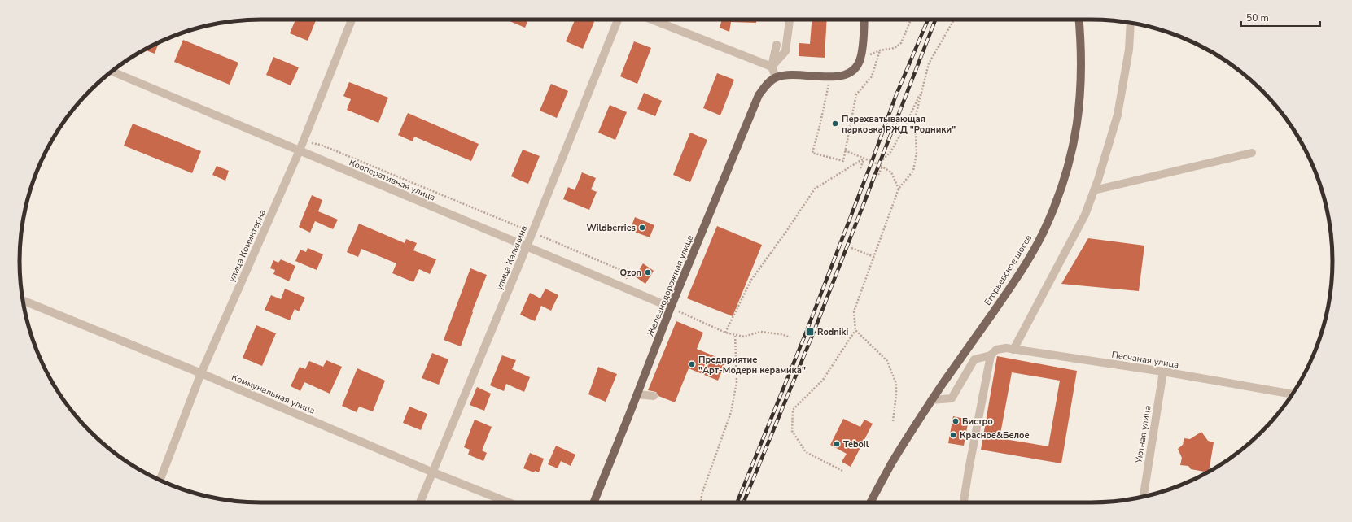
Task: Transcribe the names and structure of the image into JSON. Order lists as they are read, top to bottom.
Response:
{
  "streets": {
    "main road": ["Егорьевское шоссе", "Железнодорожная улица"],
    "street": [
      "Кооперативная улица",
      "улица Коминтерна",
      "улица Калинина",
      "Песчаная улица",
      "Коммунальная улица",
      "Уютная улица"
    ]
  },
  "crossings": [
    ["Кооперативная улица", "улица Коминтерна"],
    ["Кооперативная улица", "улица Калинина"],
    ["Кооперативная улица", "Железнодорожная улица"],
    ["улица Коминтерна", "Коммунальная улица"],
    ["улица Калинина", "Коммунальная улица"],
    ["Егорьевское шоссе", "Песчаная улица"],
    ["Песчаная улица", "Уютная улица"]
  ],
  "places": {
    "other": [
      "Перехватывающая парковка РЖД \"Родники\"",
      "Wildberries",
      "Ozon",
      "Предприятие \"Арт-Модерн керамика\"",
      "Бистро",
      "Красное&Белое",
      "Teboil"
    ],
    "transit": ["Rodniki"]
  },
  "scale_bar": "50 m"
}
